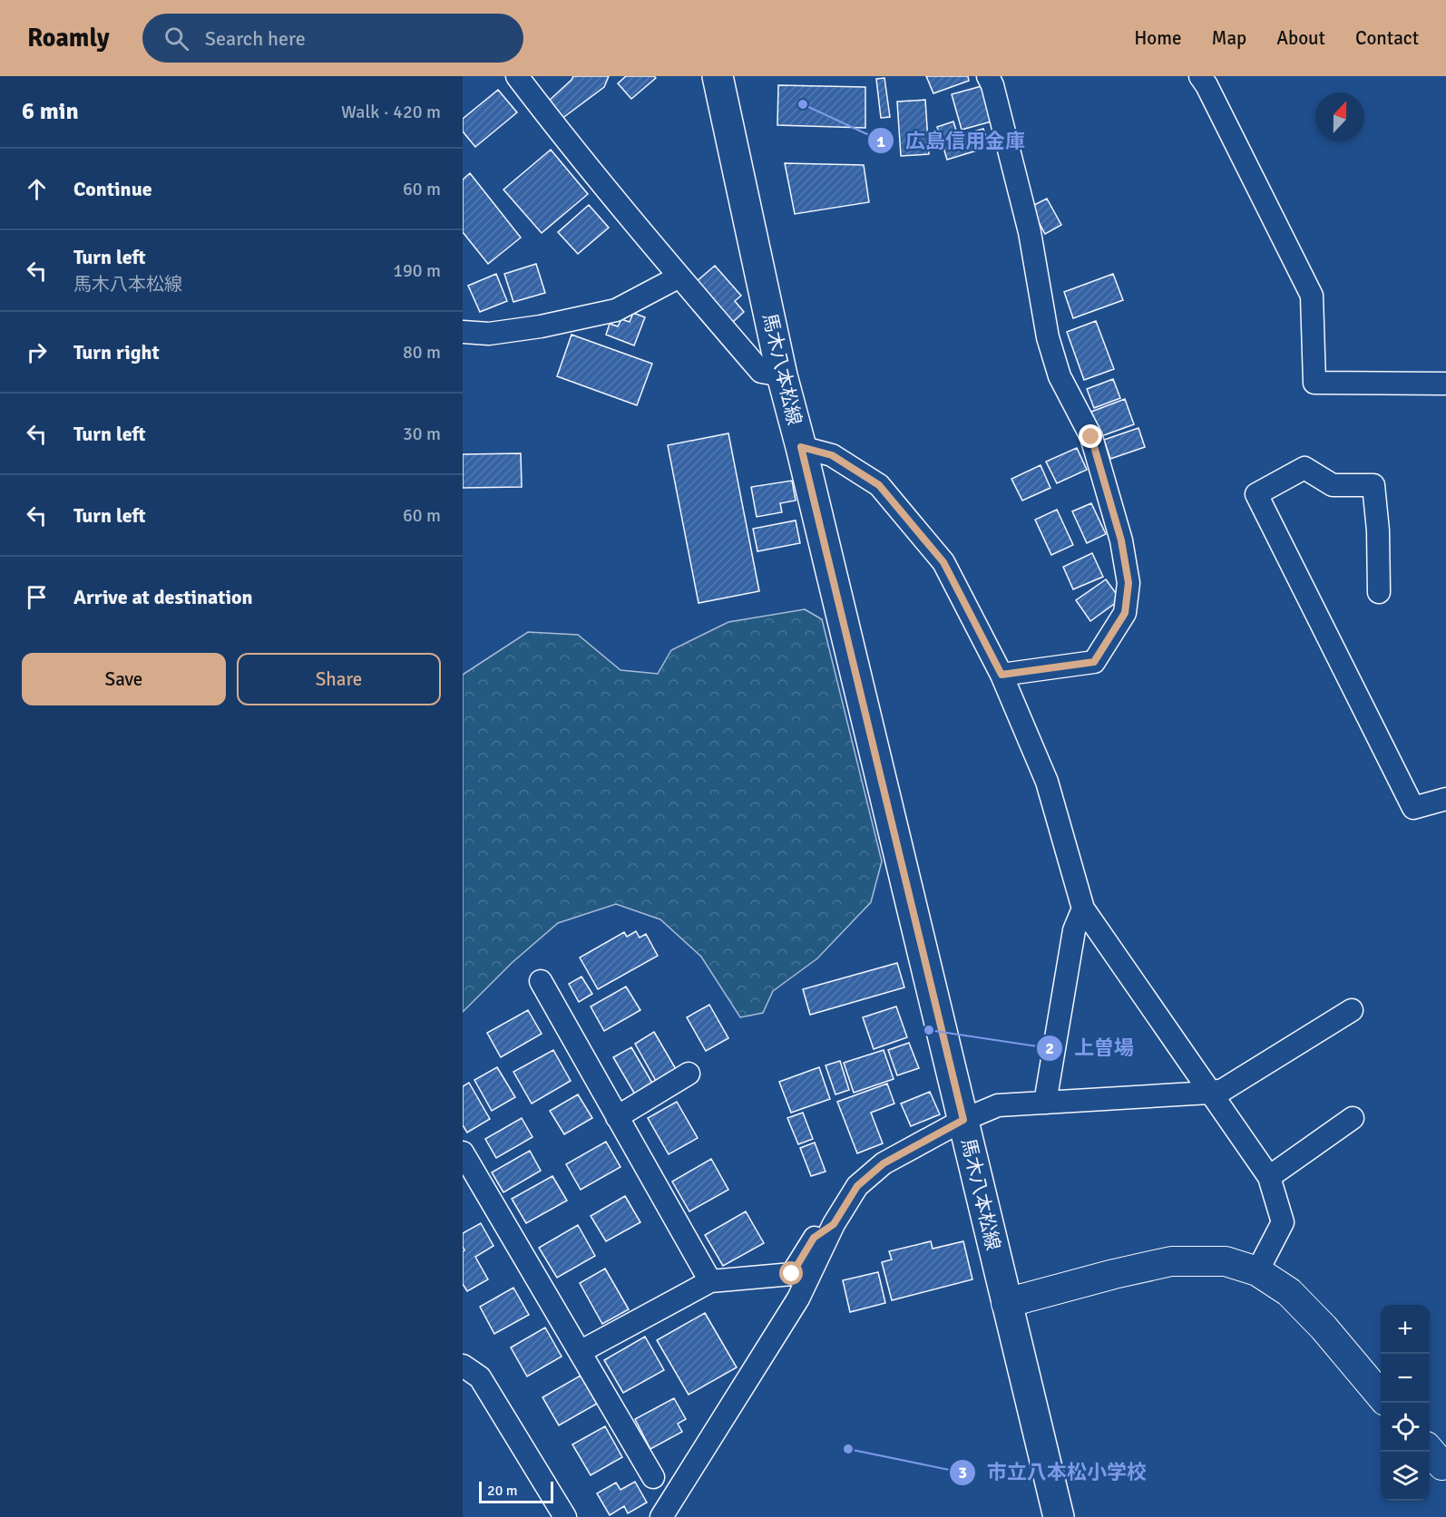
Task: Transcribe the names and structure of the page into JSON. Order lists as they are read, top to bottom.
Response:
{
  "streets": {
    "main road": ["馬木八本松線"]
  },
  "places": ["広島信用金庫", "上曽場", "市立八本松小学校"],
  "scale_bar": "20 m",
  "north": "top",
  "page": {
    "header": "Roamly",
    "search": "Search here",
    "nav": [
      "Home",
      "Map",
      "About",
      "Contact"
    ],
    "heading": ["6 min", "Walk · 420 m"],
    "list": [
      ["Continue", "60 m"],
      ["Turn left", "馬木八本松線", "190 m"],
      ["Turn right", "80 m"],
      ["Turn left", "30 m"],
      ["Turn left", "60 m"],
      "Arrive at destination"
    ],
    "buttons": ["Save", "Share"],
    "map_buttons": ["+", "−"],
    "scale": "20 m"
  }
}
